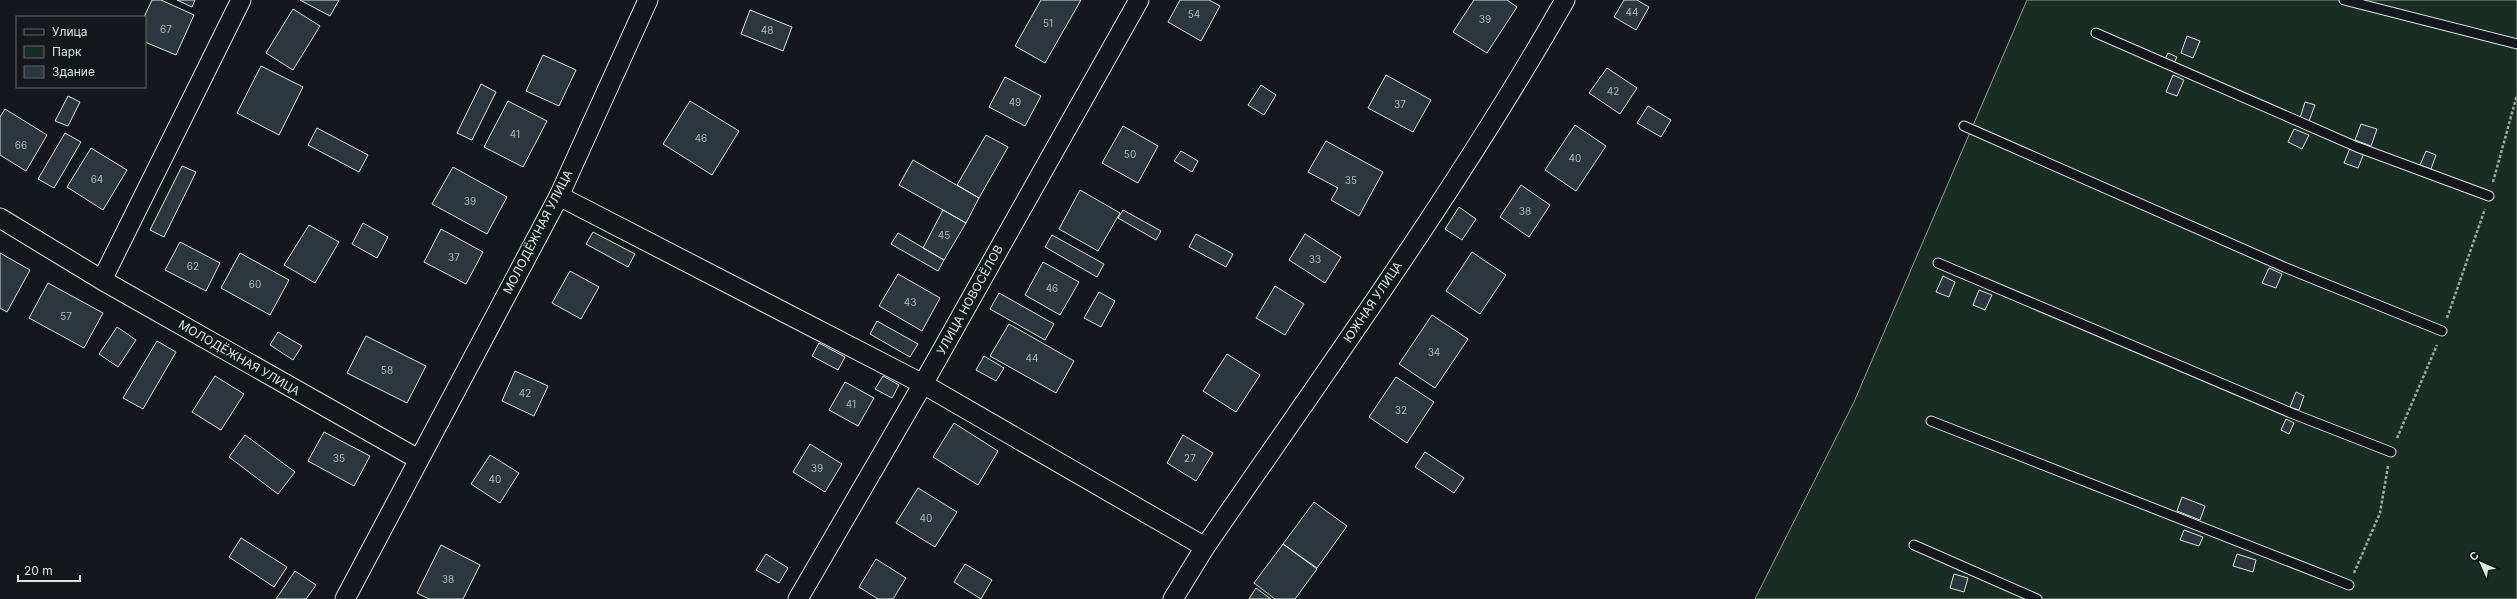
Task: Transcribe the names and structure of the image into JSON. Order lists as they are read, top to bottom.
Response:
{
  "streets": {
    "street": ["МОЛОДЁЖНАЯ УЛИЦА", "УЛИЦА НОВОСЁЛОВ", "ЮЖНАЯ УЛИЦА"]
  },
  "house_numbers": [
    "44",
    "54",
    "39",
    "51",
    "67",
    "48",
    "42",
    "49",
    "37",
    "41",
    "46",
    "66",
    "50",
    "40",
    "64",
    "35",
    "39",
    "38",
    "45",
    "37",
    "33",
    "62",
    "60",
    "46",
    "43",
    "57",
    "34",
    "44",
    "58",
    "42",
    "41",
    "32",
    "35",
    "27",
    "39",
    "40",
    "40",
    "38"
  ],
  "legend": ["Улица", "Парк", "Здание"],
  "scale_bar": "20 m",
  "north": "top left"
}
